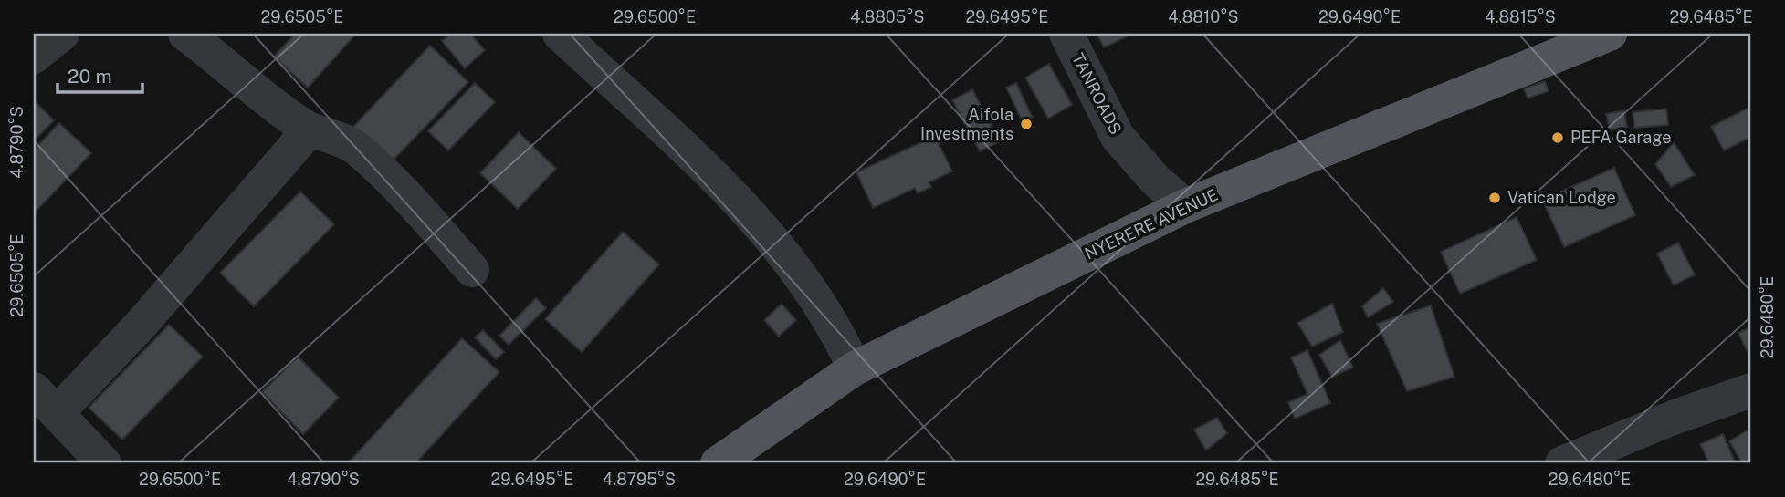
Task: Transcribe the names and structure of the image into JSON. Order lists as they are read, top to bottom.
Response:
{
  "streets": {
    "main road": ["NYERERE AVENUE"],
    "street": ["TANROADS"]
  },
  "crossings": [
    ["TANROADS", "NYERERE AVENUE"]
  ],
  "places": ["Aifola Investments", "PEFA Garage", "Vatican Lodge"],
  "scale_bar": "20 m",
  "coordinates": [
    "29.6505°E",
    "29.6500°E",
    "4.8805°S",
    "29.6495°E",
    "4.8810°S",
    "29.6490°E",
    "4.8815°S",
    "29.6485°E",
    "4.8790°S",
    "29.6480°E",
    "4.8795°S"
  ]
}
